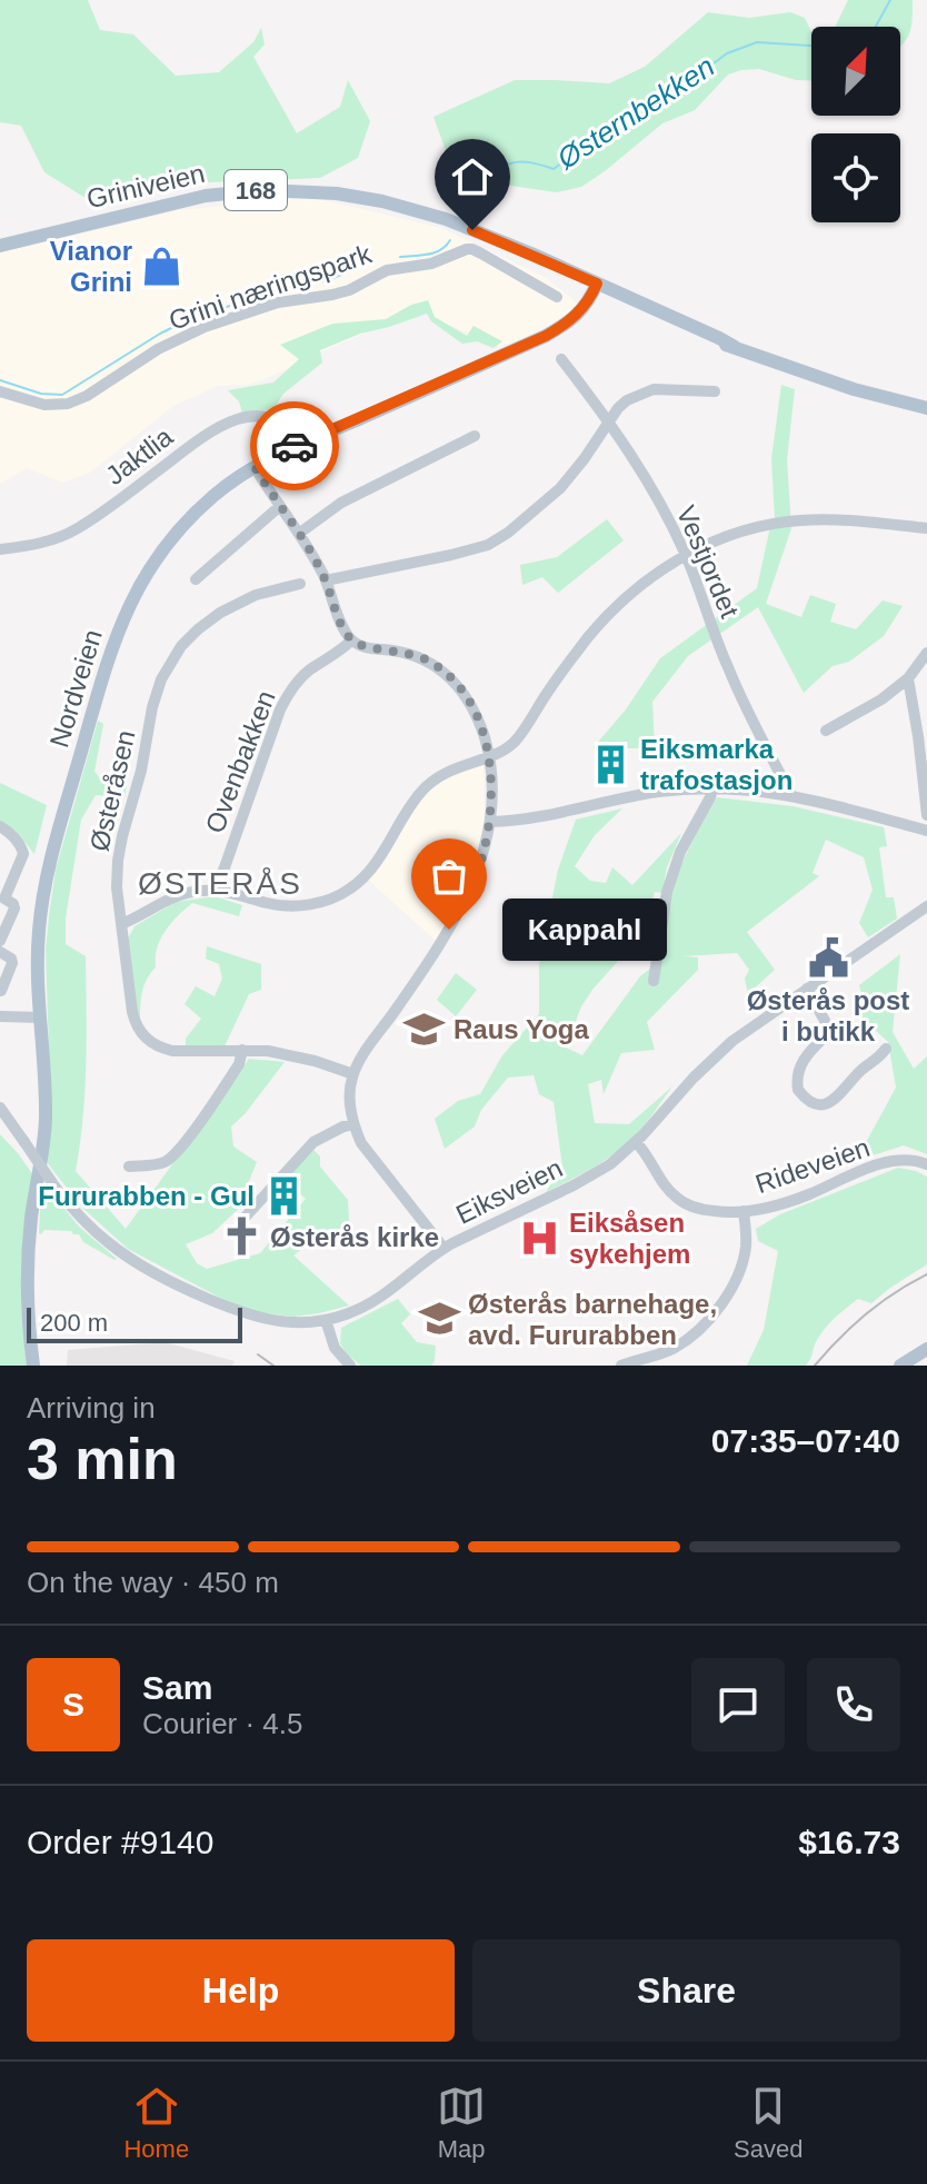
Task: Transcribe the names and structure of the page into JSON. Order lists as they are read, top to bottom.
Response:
{
  "streets": {
    "main road": ["Griniveien", "168", "Nordveien"],
    "street": [
      "Grini næringspark",
      "Jaktlia",
      "Vestjordet",
      "Ovenbakken",
      "Østeråsen",
      "Rideveien",
      "Eiksveien"
    ]
  },
  "crossings": [
    ["Griniveien", "Nordveien"],
    ["Jaktlia", "Nordveien"],
    ["Rideveien", "Eiksveien"]
  ],
  "districts": ["ØSTERÅS"],
  "water": ["Østernbekken"],
  "places": {
    "shop": ["Vianor Grini"],
    "building": ["Eiksmarka trafostasjon", "Fururabben - Gul"],
    "other": ["Kappahl"],
    "public building": ["Østerås post i butikk"],
    "school or university": ["Raus Yoga", "Østerås barnehage, avd. Fururabben"],
    "church": ["Østerås kirke"],
    "hospital": ["Eiksåsen sykehjem"]
  },
  "scale_bar": "200 m",
  "north": "top right",
  "page": {
    "bubble": "Kappahl",
    "scale": "200 m",
    "heading": ["3 min", "Arriving in", "07:35–07:40"],
    "panel": [
      "Sam",
      "Courier · 4.5",
      "Order #9140",
      "$16.73"
    ],
    "bar": "On the way · 450 m",
    "round": "S",
    "buttons": ["Help", "Share"],
    "tabs": ["Home", "Map", "Saved"]
  }
}
